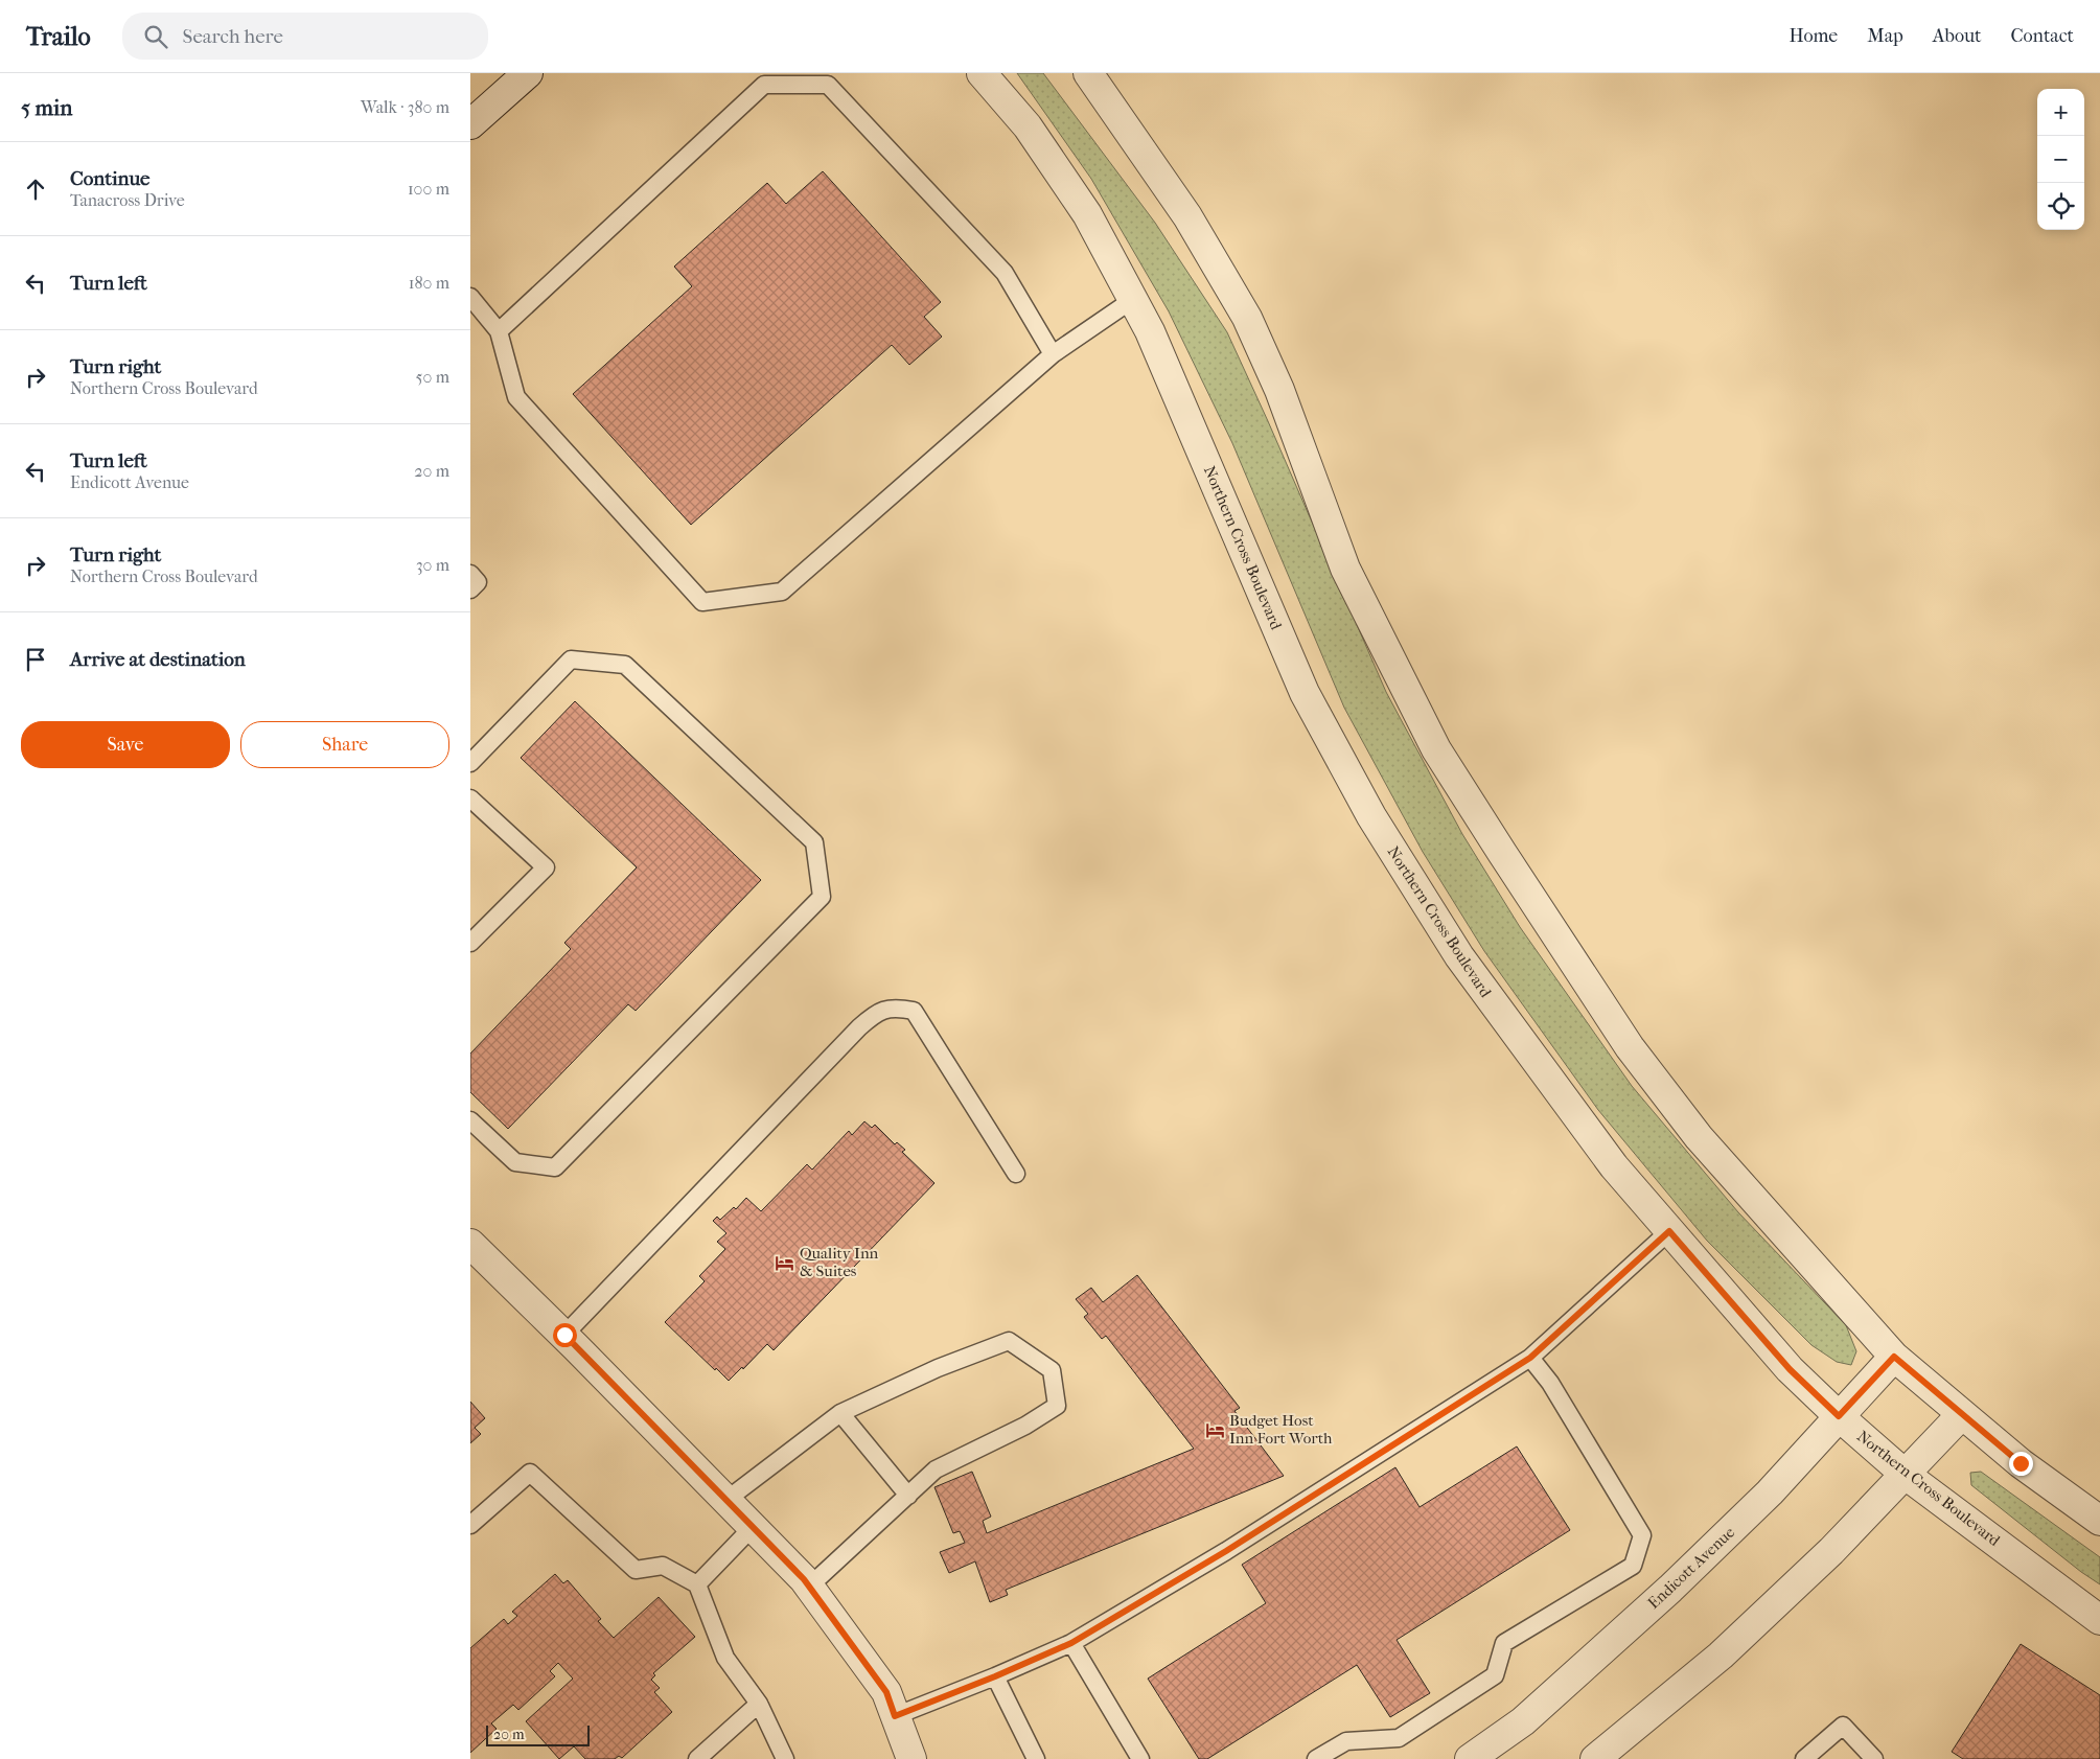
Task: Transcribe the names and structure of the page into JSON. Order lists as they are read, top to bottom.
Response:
{
  "streets": {
    "street": ["Northern Cross Boulevard", "Endicott Avenue"]
  },
  "crossings": [
    ["Northern Cross Boulevard", "Endicott Avenue"]
  ],
  "places": {
    "hotel": ["Quality Inn & Suites", "Budget Host Inn Fort Worth"]
  },
  "scale_bar": "20 m",
  "page": {
    "header": "Trailo",
    "search": "Search here",
    "nav": [
      "Home",
      "Map",
      "About",
      "Contact"
    ],
    "heading": ["5 min", "Walk · 380 m"],
    "map_buttons": ["+", "−"],
    "list": [
      ["Continue", "Tanacross Drive", "100 m"],
      ["Turn left", "180 m"],
      ["Turn right", "Northern Cross Boulevard", "50 m"],
      ["Turn left", "Endicott Avenue", "20 m"],
      ["Turn right", "Northern Cross Boulevard", "30 m"],
      "Arrive at destination"
    ],
    "buttons": ["Save", "Share"],
    "scale": "20 m"
  }
}
